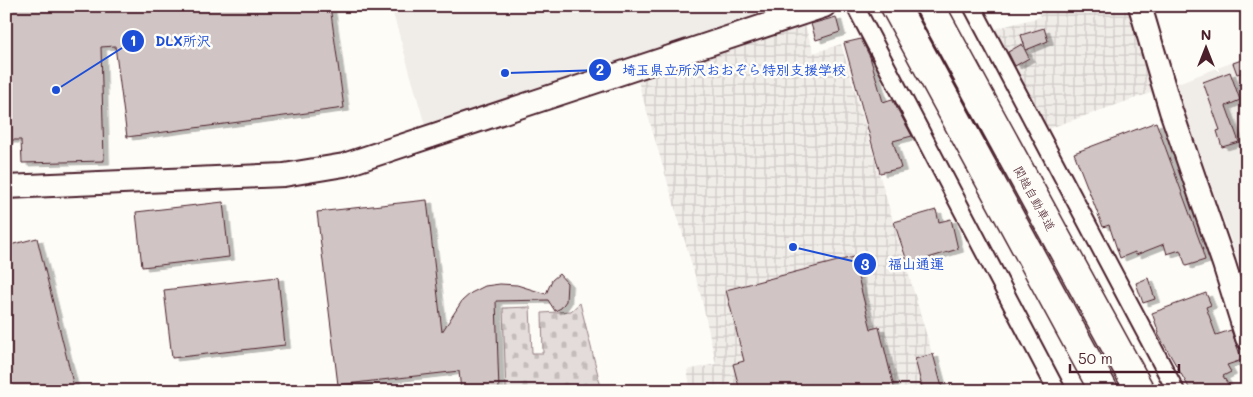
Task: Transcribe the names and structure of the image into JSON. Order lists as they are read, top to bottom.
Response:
{
  "streets": {
    "highway": ["関越自動車道"]
  },
  "places": ["埼玉県立所沢おおぞら特別支援学校", "DLX所沢", "福山通運"],
  "scale_bar": "50 m",
  "north": "top"
}
